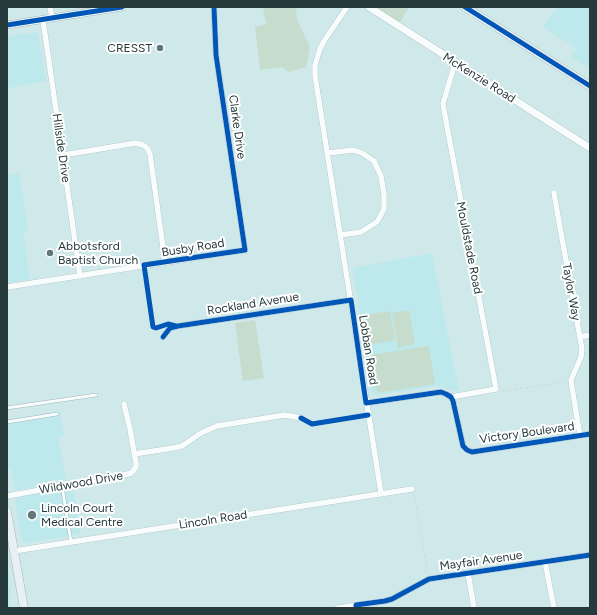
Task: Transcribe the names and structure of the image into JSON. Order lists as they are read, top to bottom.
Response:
{
  "streets": {
    "street": [
      "McKenzie Road",
      "Clarke Drive",
      "Hillside Drive",
      "Busby Road",
      "Mouldstade Road",
      "Taylor Way",
      "Rockland Avenue",
      "Lobban Road",
      "Victory Boulevard",
      "Wildwood Drive",
      "Lincoln Road",
      "Mayfair Avenue"
    ]
  },
  "crossings": [
    ["McKenzie Road", "Mouldstade Road"],
    ["Clarke Drive", "Busby Road"],
    ["Hillside Drive", "Busby Road"],
    ["Rockland Avenue", "Lobban Road"],
    ["Lobban Road", "Lincoln Road"]
  ],
  "places": ["CRESST", "Abbotsford Baptist Church", "Lincoln Court Medical Centre"]
}
